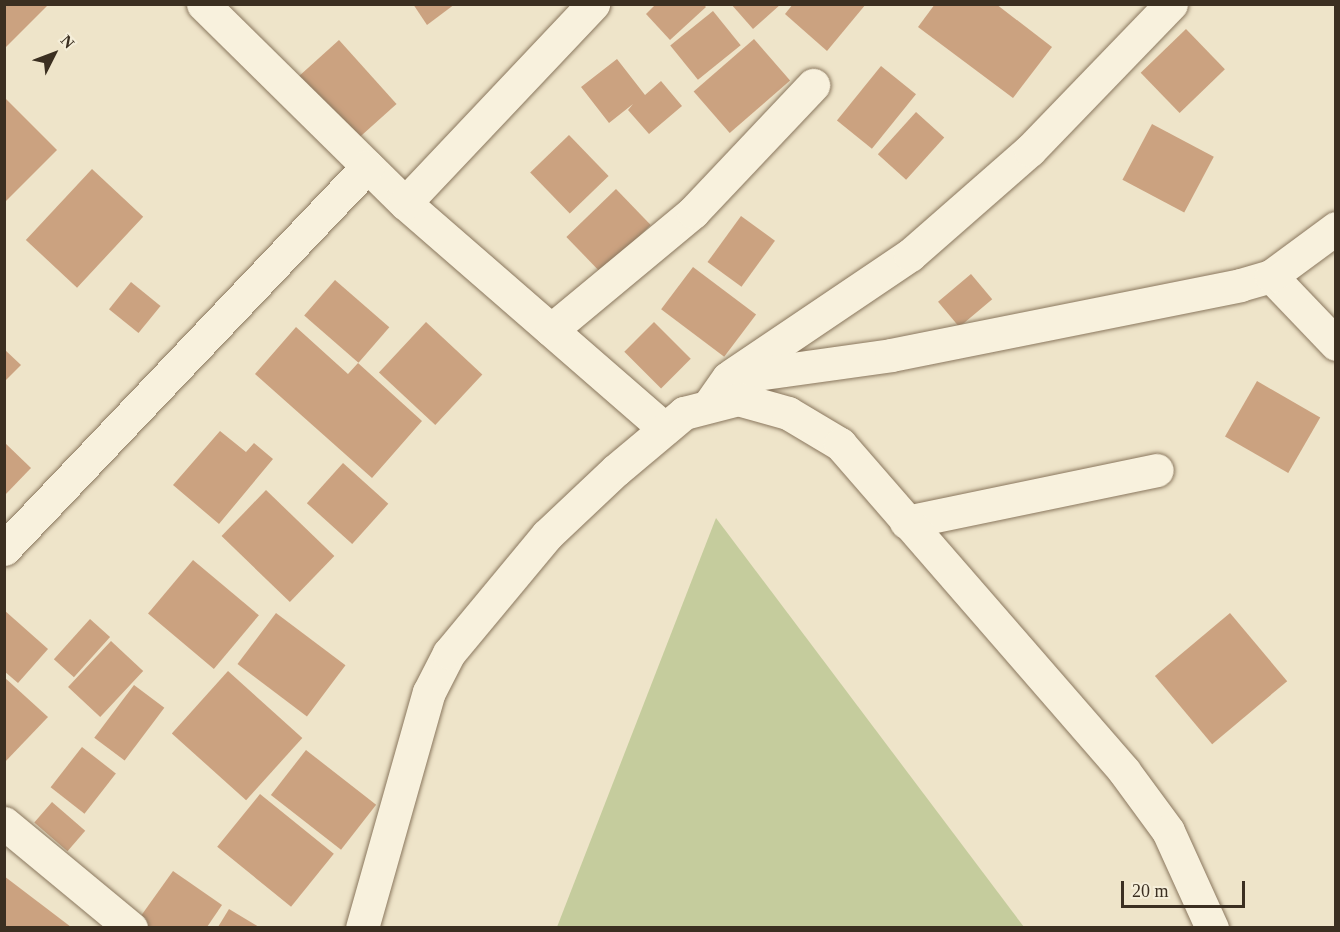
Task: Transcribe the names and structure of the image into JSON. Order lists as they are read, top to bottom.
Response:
{
  "scale_bar": "20 m",
  "north": "top right"
}
